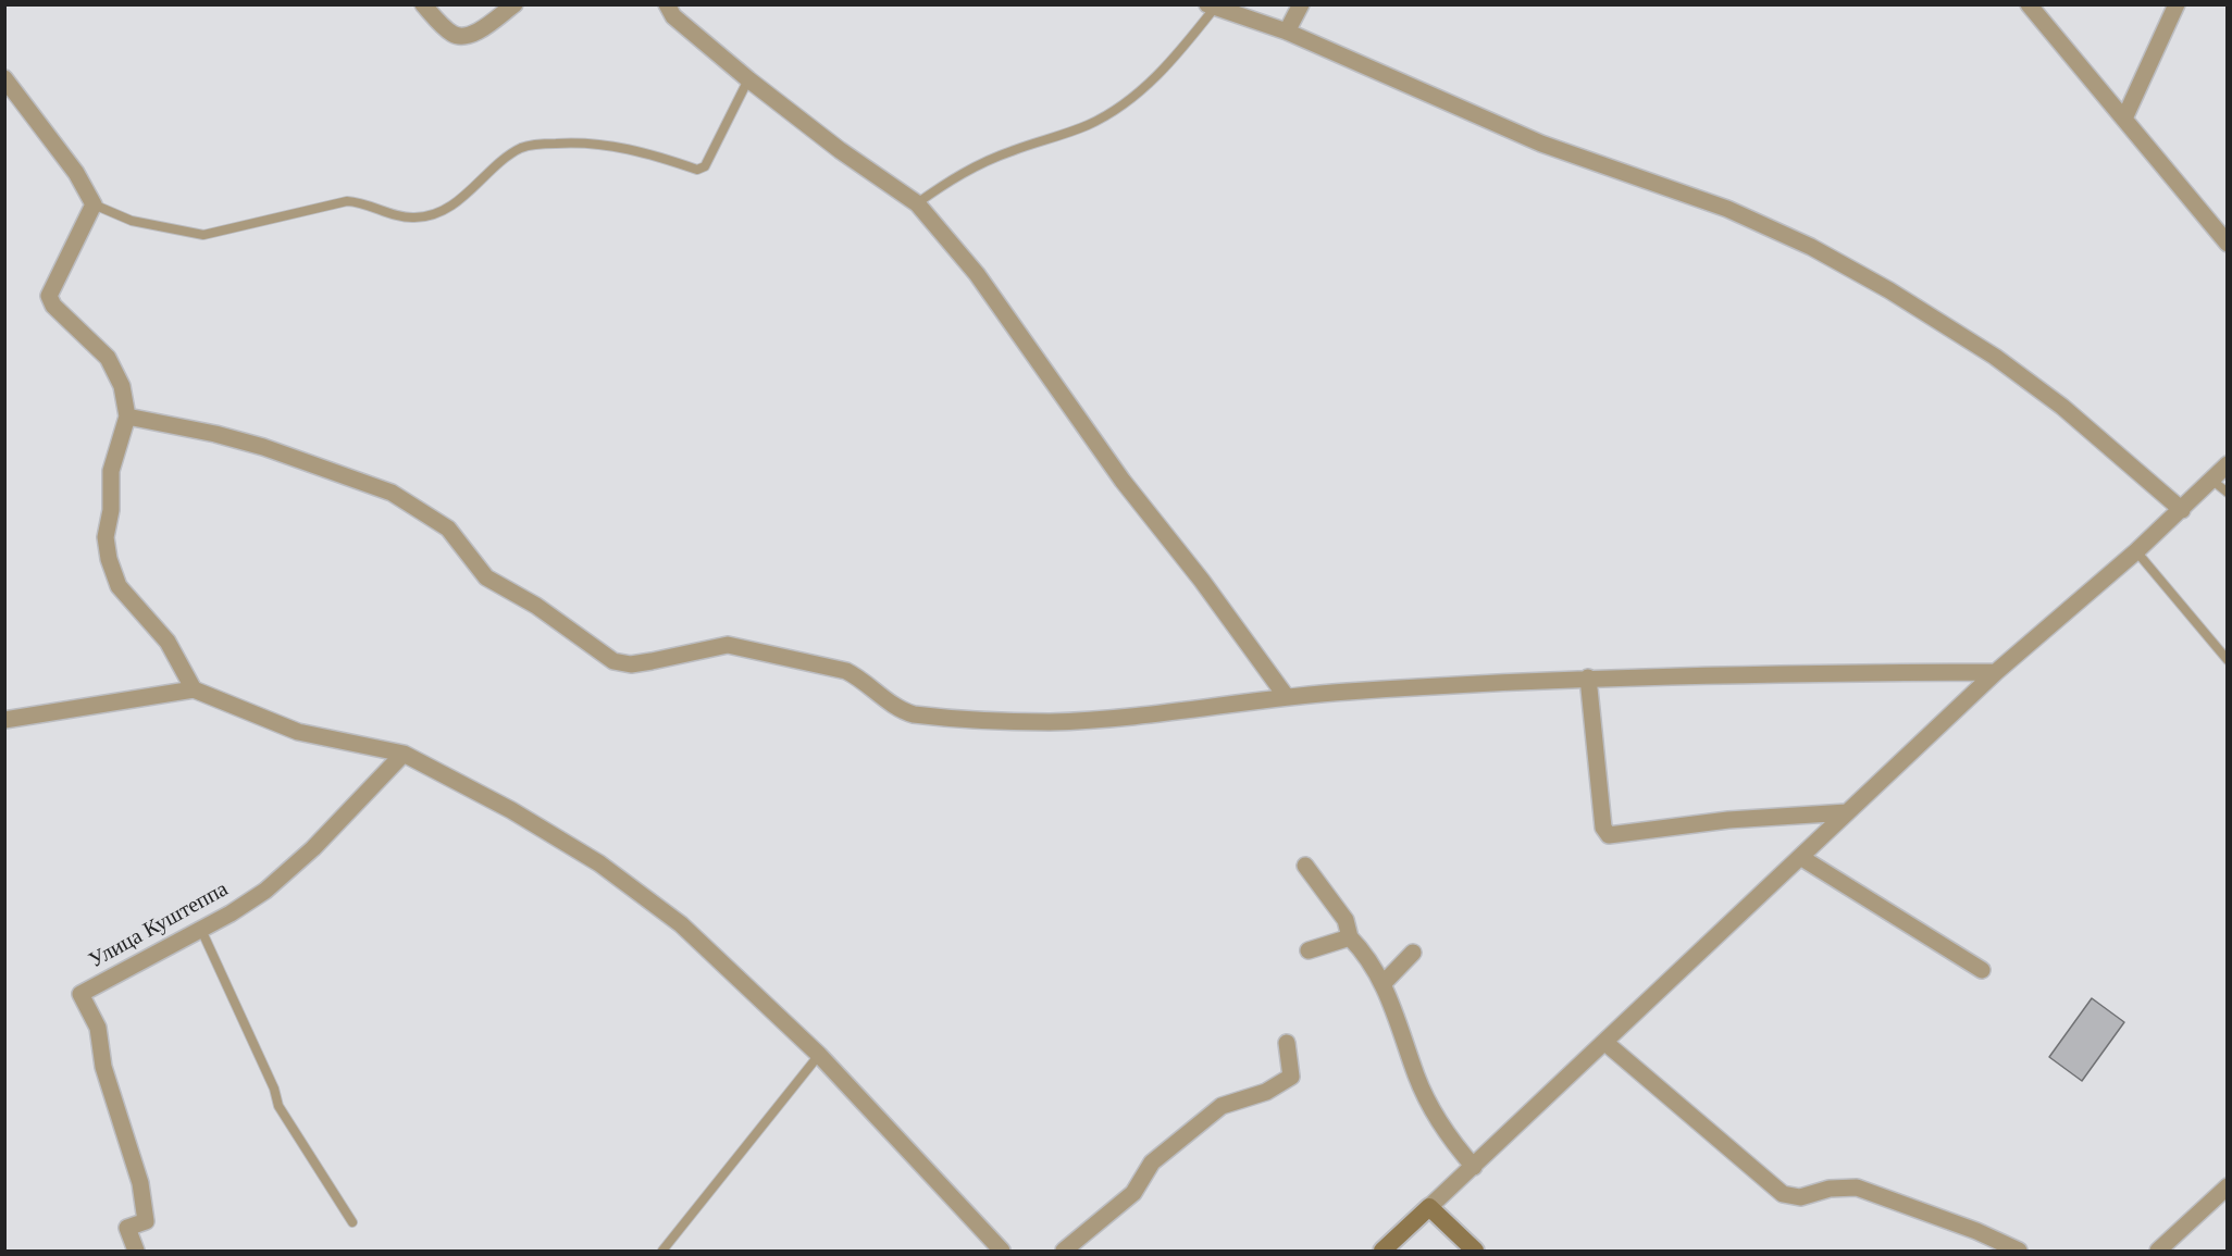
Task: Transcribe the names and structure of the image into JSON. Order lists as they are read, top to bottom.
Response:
{
  "streets": {
    "street": ["Улица Куштеппа"]
  }
}
